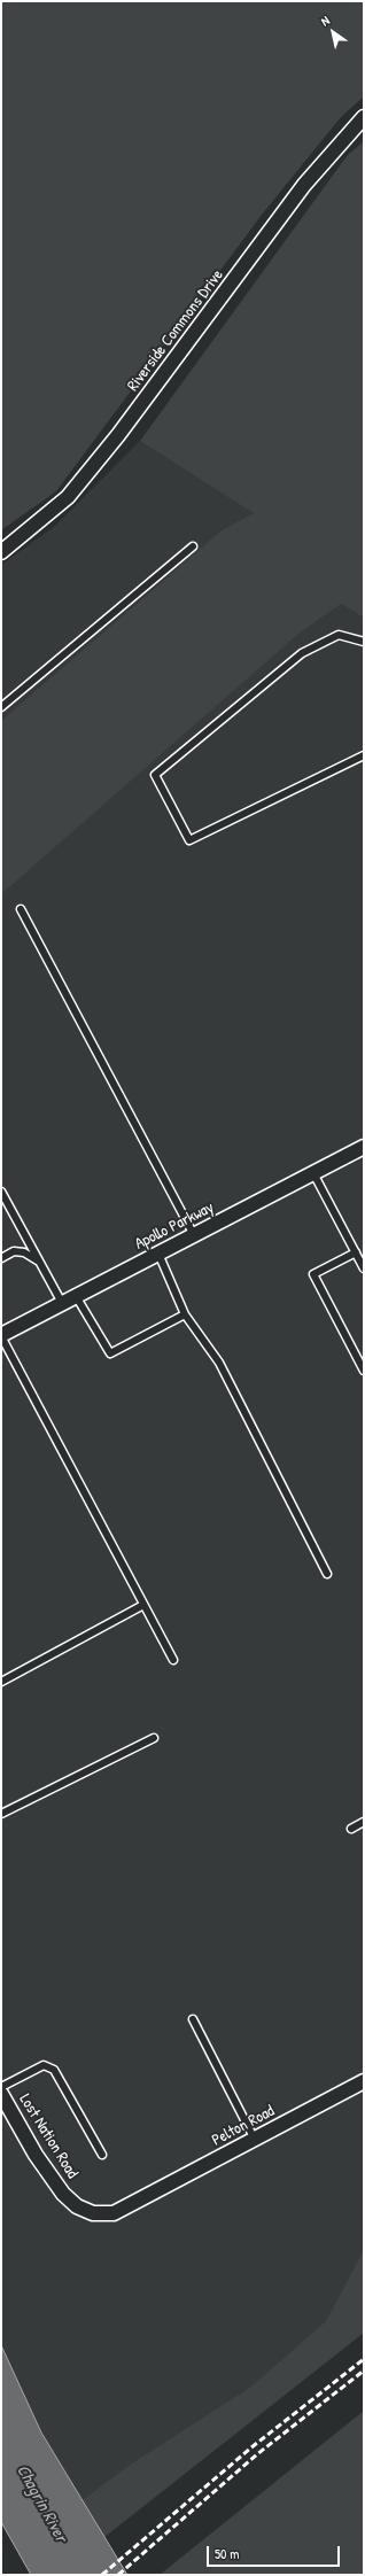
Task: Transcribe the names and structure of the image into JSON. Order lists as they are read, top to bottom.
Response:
{
  "streets": {
    "street": [
      "Riverside Commons Drive",
      "Apollo Parkway",
      "Pelton Road",
      "Lost Nation Road"
    ]
  },
  "crossings": [
    ["Pelton Road", "Lost Nation Road"]
  ],
  "water": ["Chagrin River"],
  "scale_bar": "50 m",
  "north": "top left"
}
